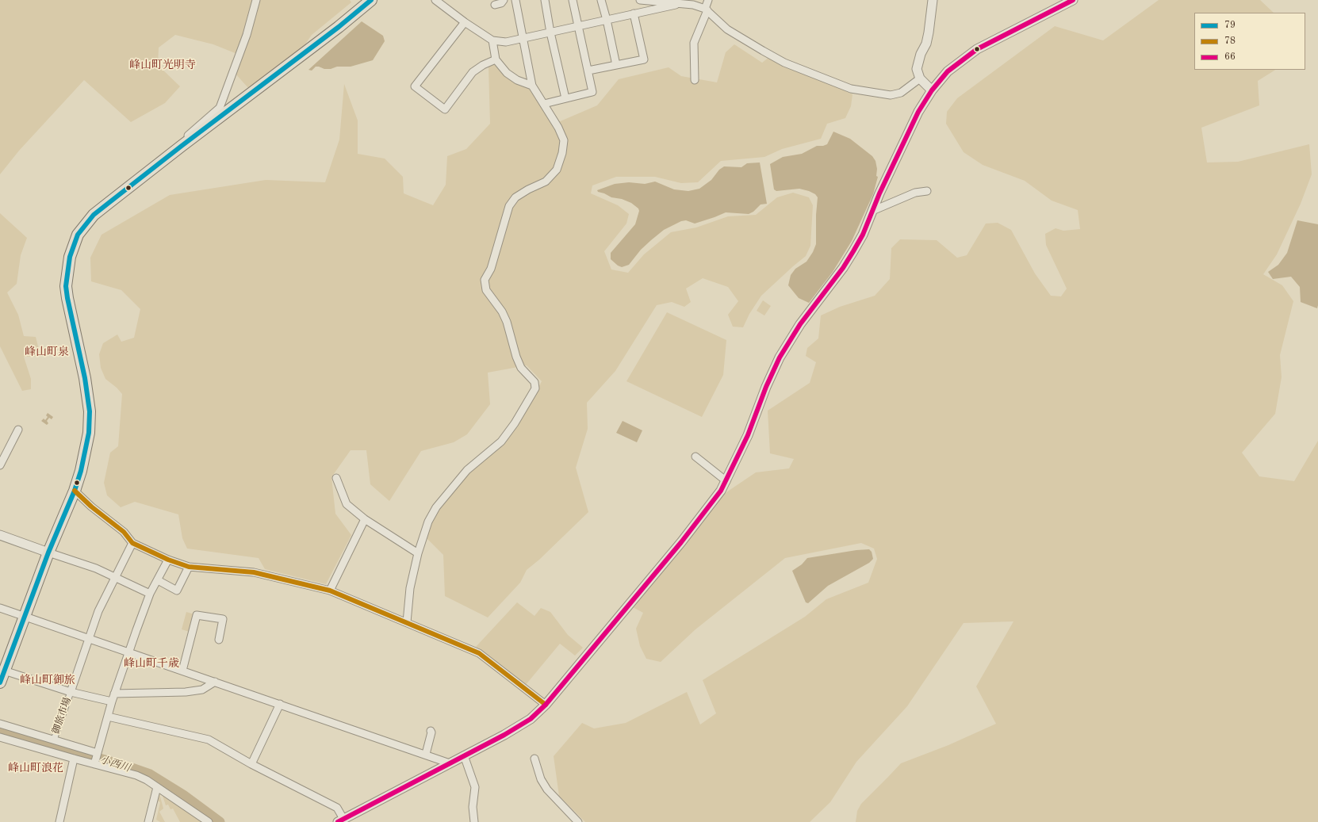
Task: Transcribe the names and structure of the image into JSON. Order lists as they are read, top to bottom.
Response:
{
  "streets": {
    "street": ["御旅市場"]
  },
  "districts": [
    "峰山町光明寺",
    "峰山町泉",
    "峰山町千歳",
    "峰山町御旅",
    "峰山町浪花"
  ],
  "water": ["小西川"],
  "lines": ["transit line 79", "transit line 66", "transit line 78"],
  "legend": ["79", "78", "66"]
}
